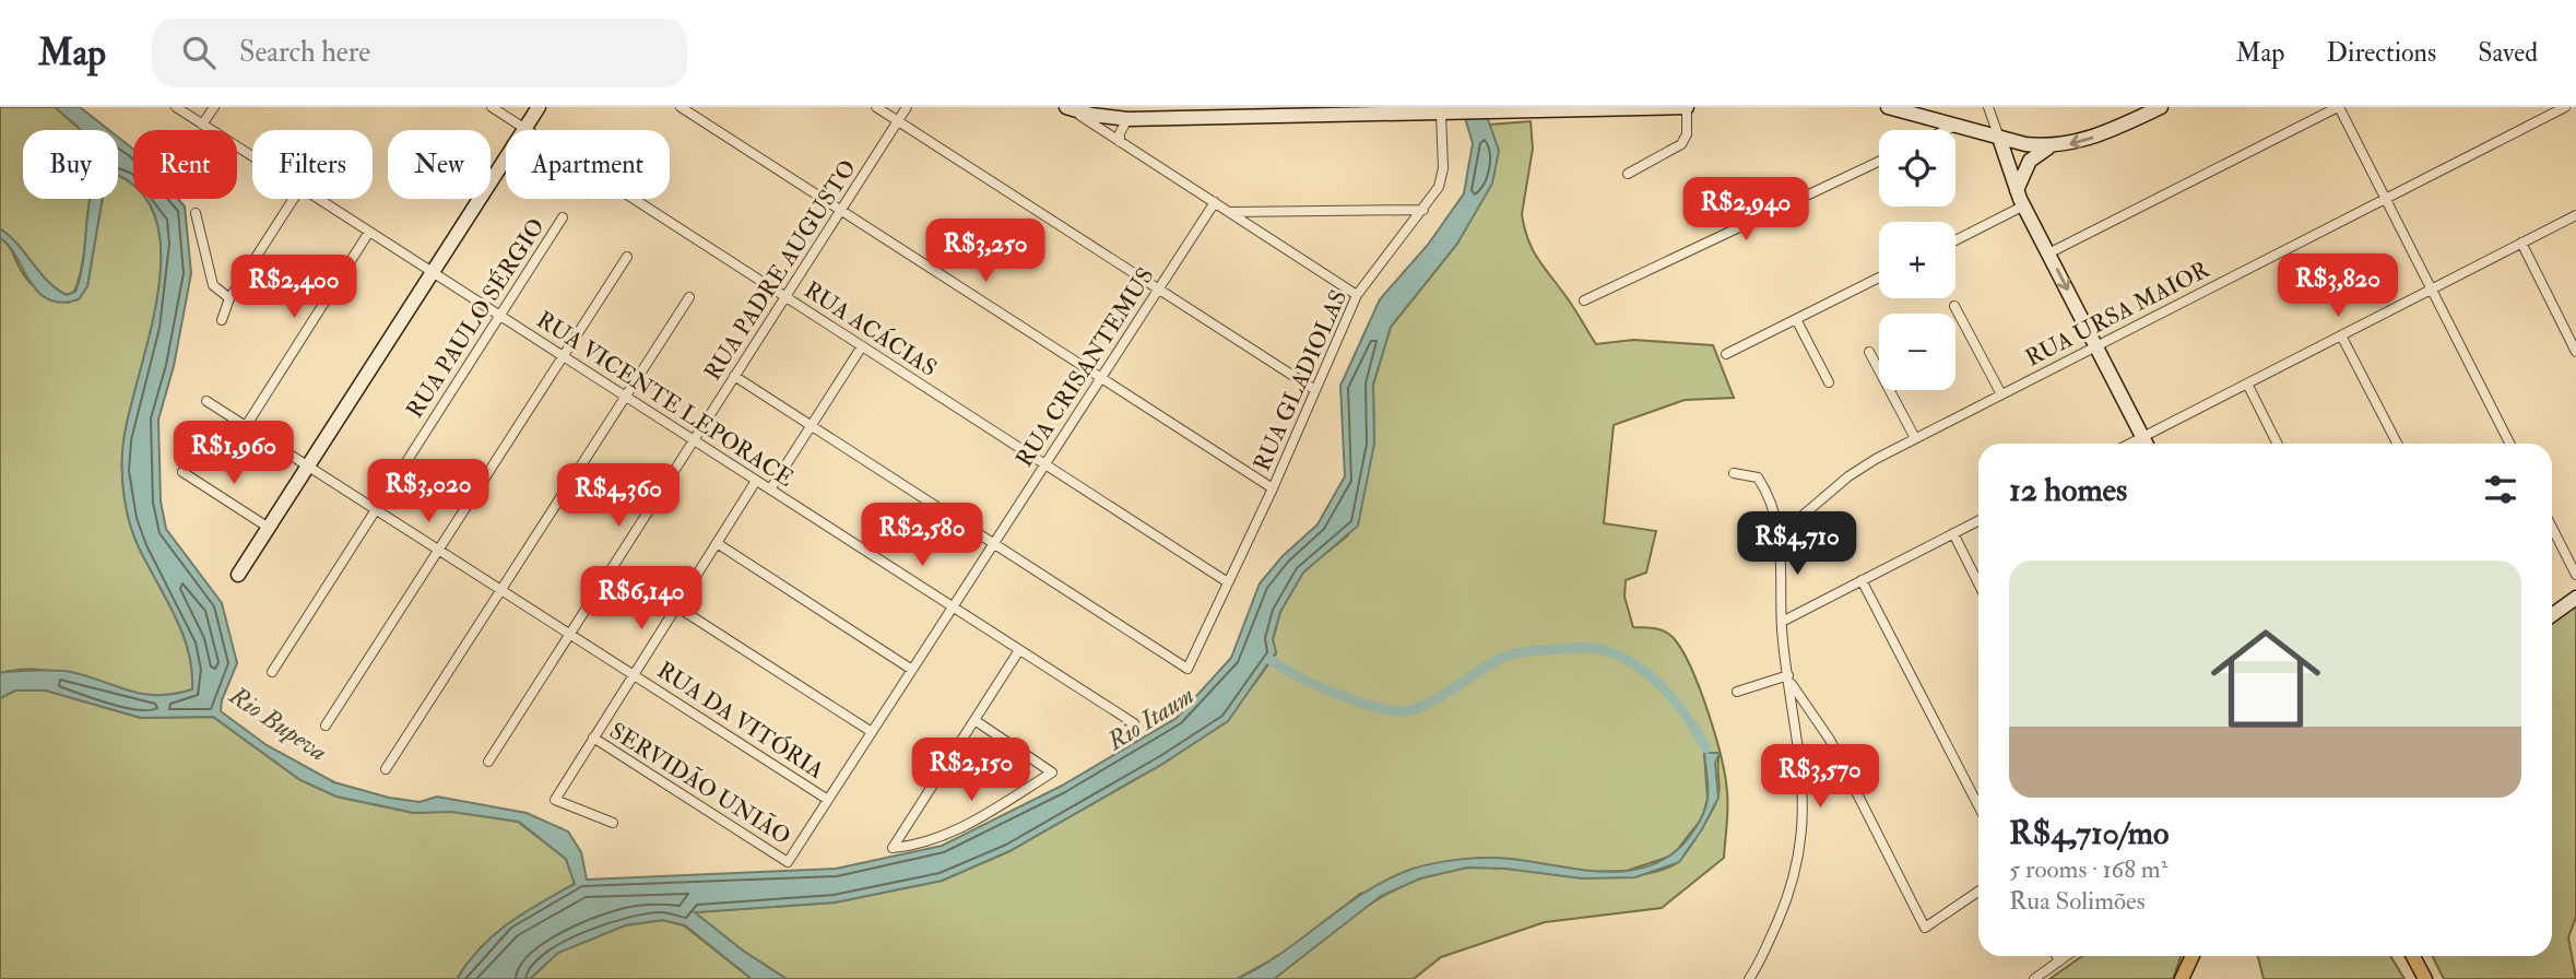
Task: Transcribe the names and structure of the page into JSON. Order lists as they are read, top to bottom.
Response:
{
  "streets": {
    "street": [
      "RUA PADRE AUGUSTO",
      "RUA URSA MAIOR",
      "RUA PAULO SÉRGIO",
      "RUA ACÁCIAS",
      "RUA CRISANTEMUS",
      "RUA GLADIOLAS",
      "RUA VICENTE LEPORACE",
      "RUA DA VITÓRIA",
      "SERVIDÃO UNIÃO"
    ]
  },
  "crossings": [
    ["RUA PADRE AUGUSTO", "RUA ACÁCIAS"],
    ["RUA PADRE AUGUSTO", "RUA VICENTE LEPORACE"],
    ["RUA PADRE AUGUSTO", "RUA DA VITÓRIA"],
    ["RUA PAULO SÉRGIO", "RUA VICENTE LEPORACE"],
    ["RUA PAULO SÉRGIO", "RUA DA VITÓRIA"],
    ["RUA ACÁCIAS", "RUA CRISANTEMUS"],
    ["RUA ACÁCIAS", "RUA GLADIOLAS"],
    ["RUA CRISANTEMUS", "RUA GLADIOLAS"],
    ["RUA CRISANTEMUS", "RUA VICENTE LEPORACE"],
    ["RUA CRISANTEMUS", "RUA DA VITÓRIA"],
    ["RUA CRISANTEMUS", "SERVIDÃO UNIÃO"]
  ],
  "water": ["Rio Itaum", "Rio Bupeva"],
  "page": {
    "header": "Map",
    "search": "Search here",
    "nav": ["Map", "Directions", "Saved"],
    "map_buttons": ["+", "−"],
    "chip": [
      "Buy",
      "Rent",
      "Filters",
      "New",
      "Apartment"
    ],
    "price": [
      "R$2,940",
      "R$3,250",
      "R$3,820",
      "R$2,400",
      "R$1,960",
      "R$3,020",
      "R$4,360",
      "R$2,580",
      "R$4,710",
      "R$6,140",
      "R$2,150",
      "R$3,570"
    ],
    "heading": "12 homes",
    "list": [
      {
        "name": "R$4,710/mo",
        "note": "5 rooms · 168 m² · Rua Solimões"
      }
    ]
  }
}
